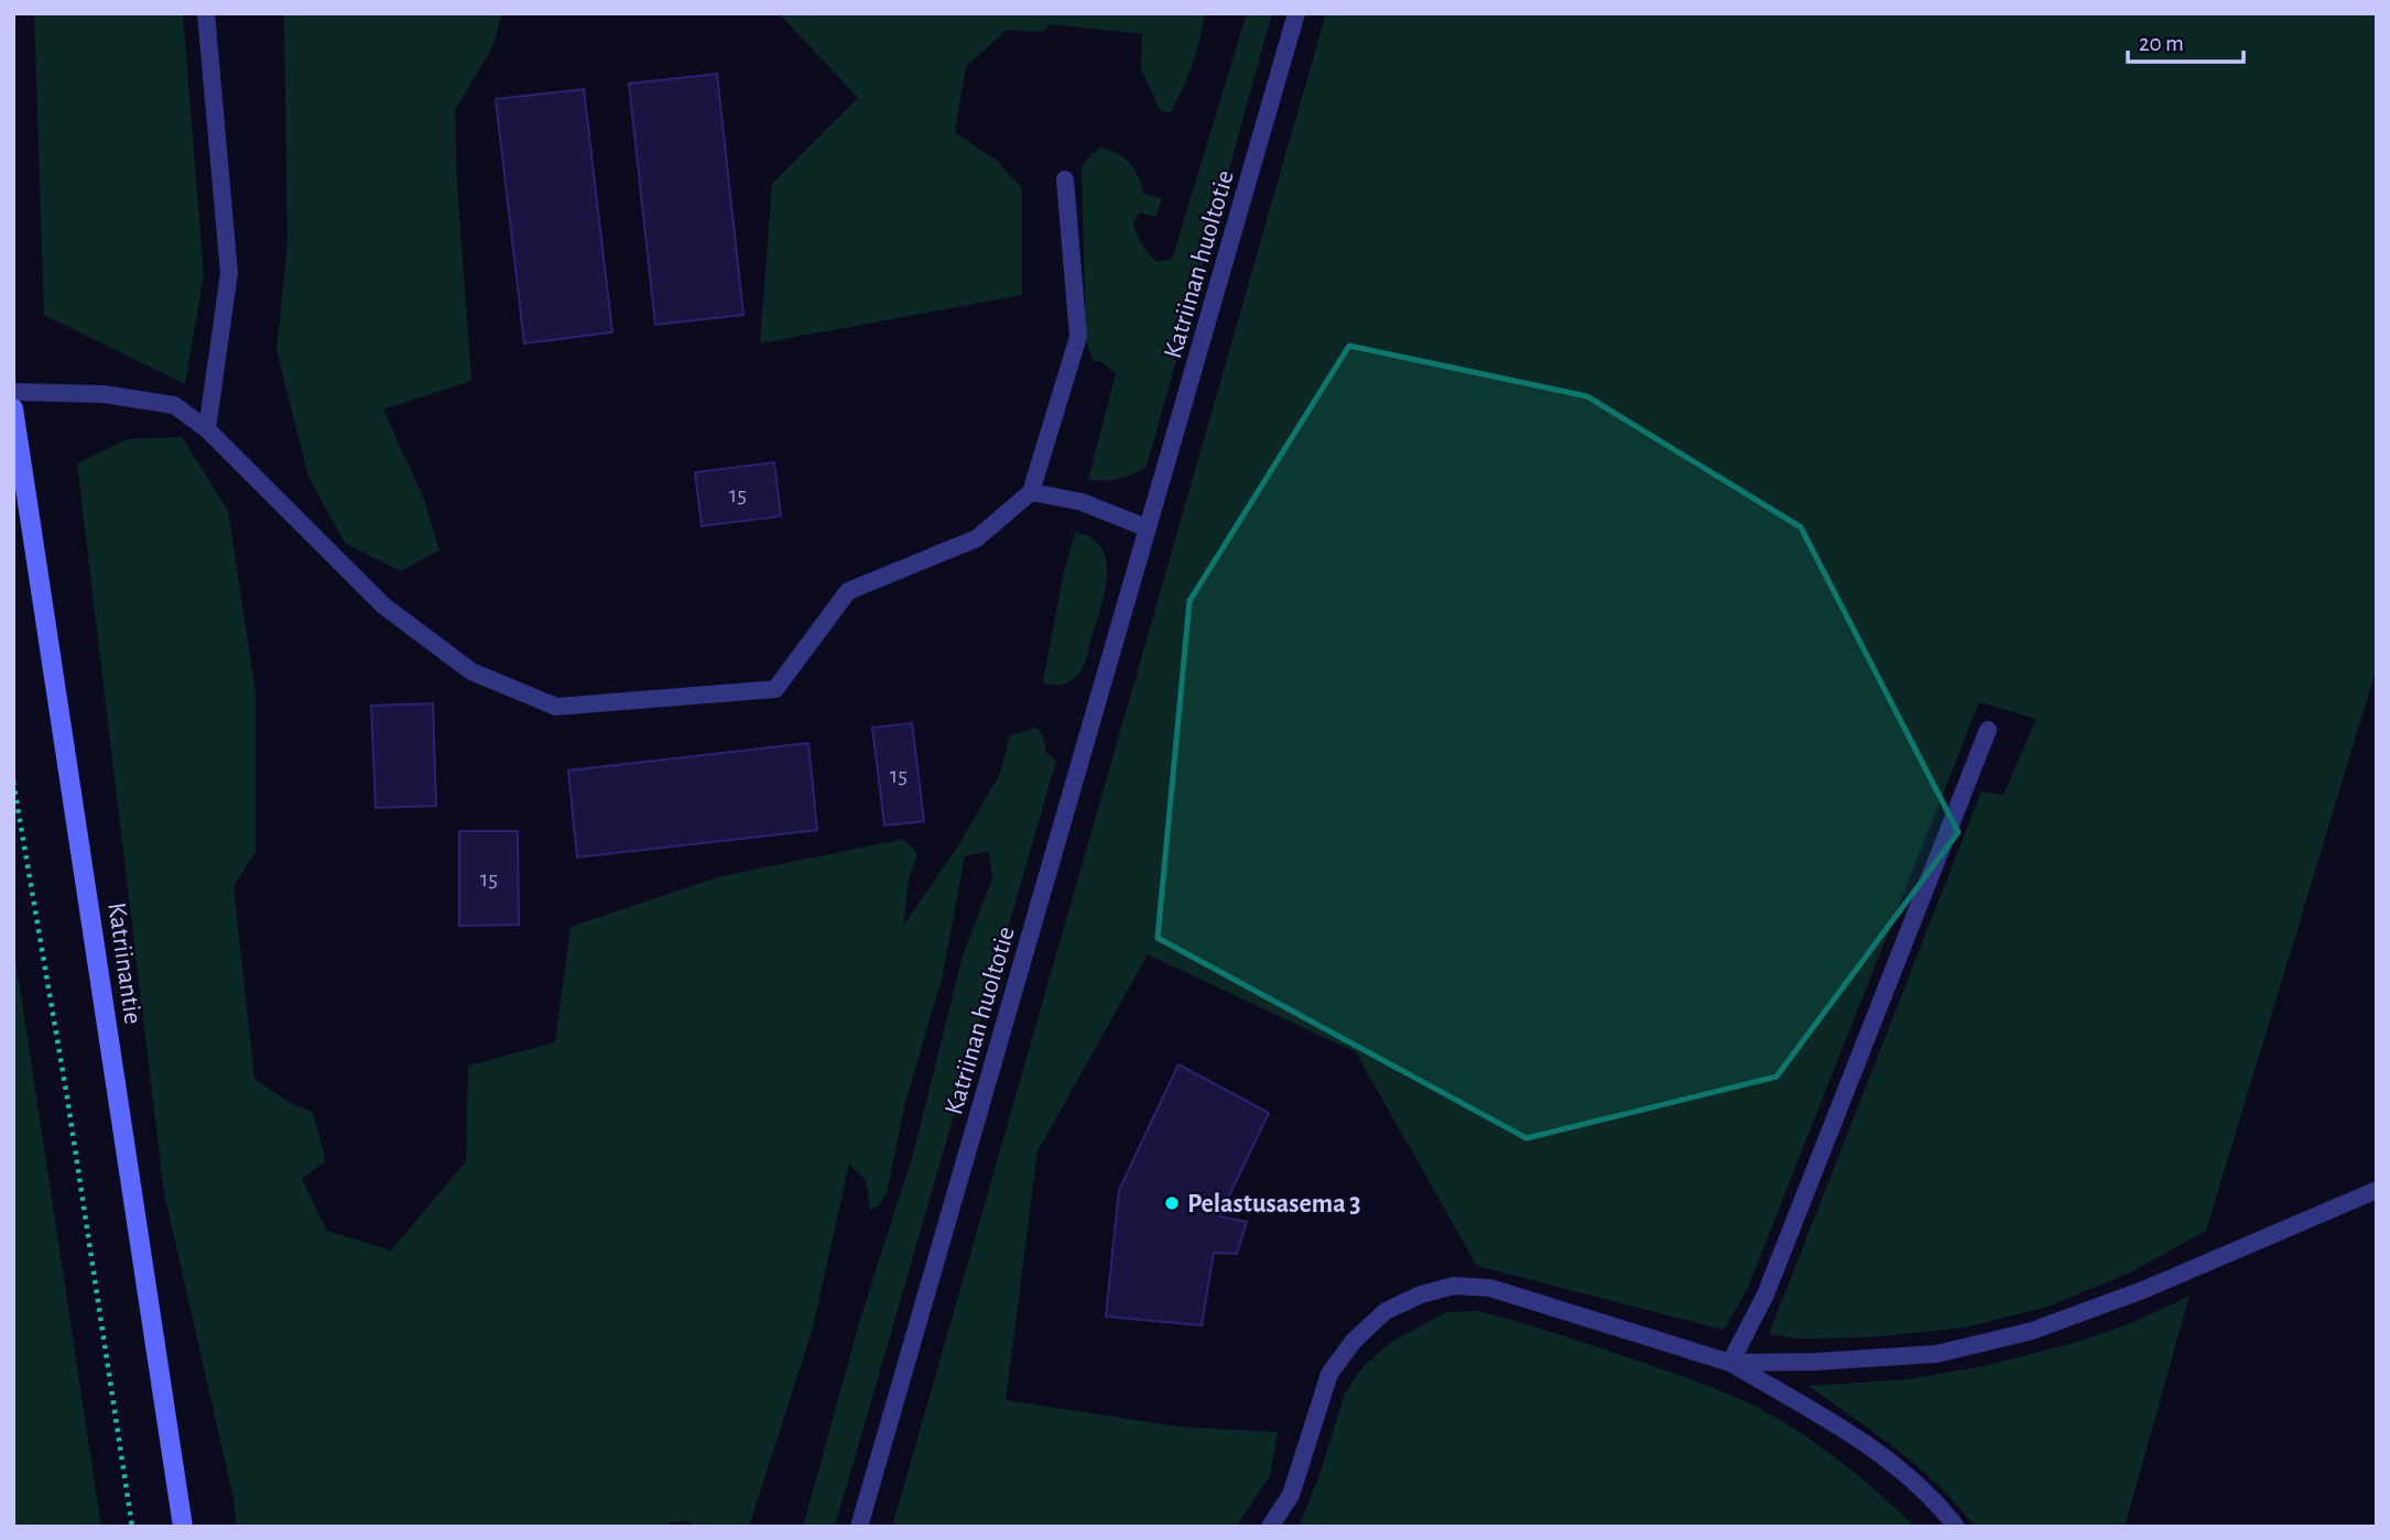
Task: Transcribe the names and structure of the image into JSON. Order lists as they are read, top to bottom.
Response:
{
  "streets": {
    "main road": ["Katriinantie"],
    "lane": ["Katriinan huoltotie"]
  },
  "places": ["Pelastusasema 3"],
  "house_numbers": ["15", "15", "15"],
  "scale_bar": "20 m"
}
